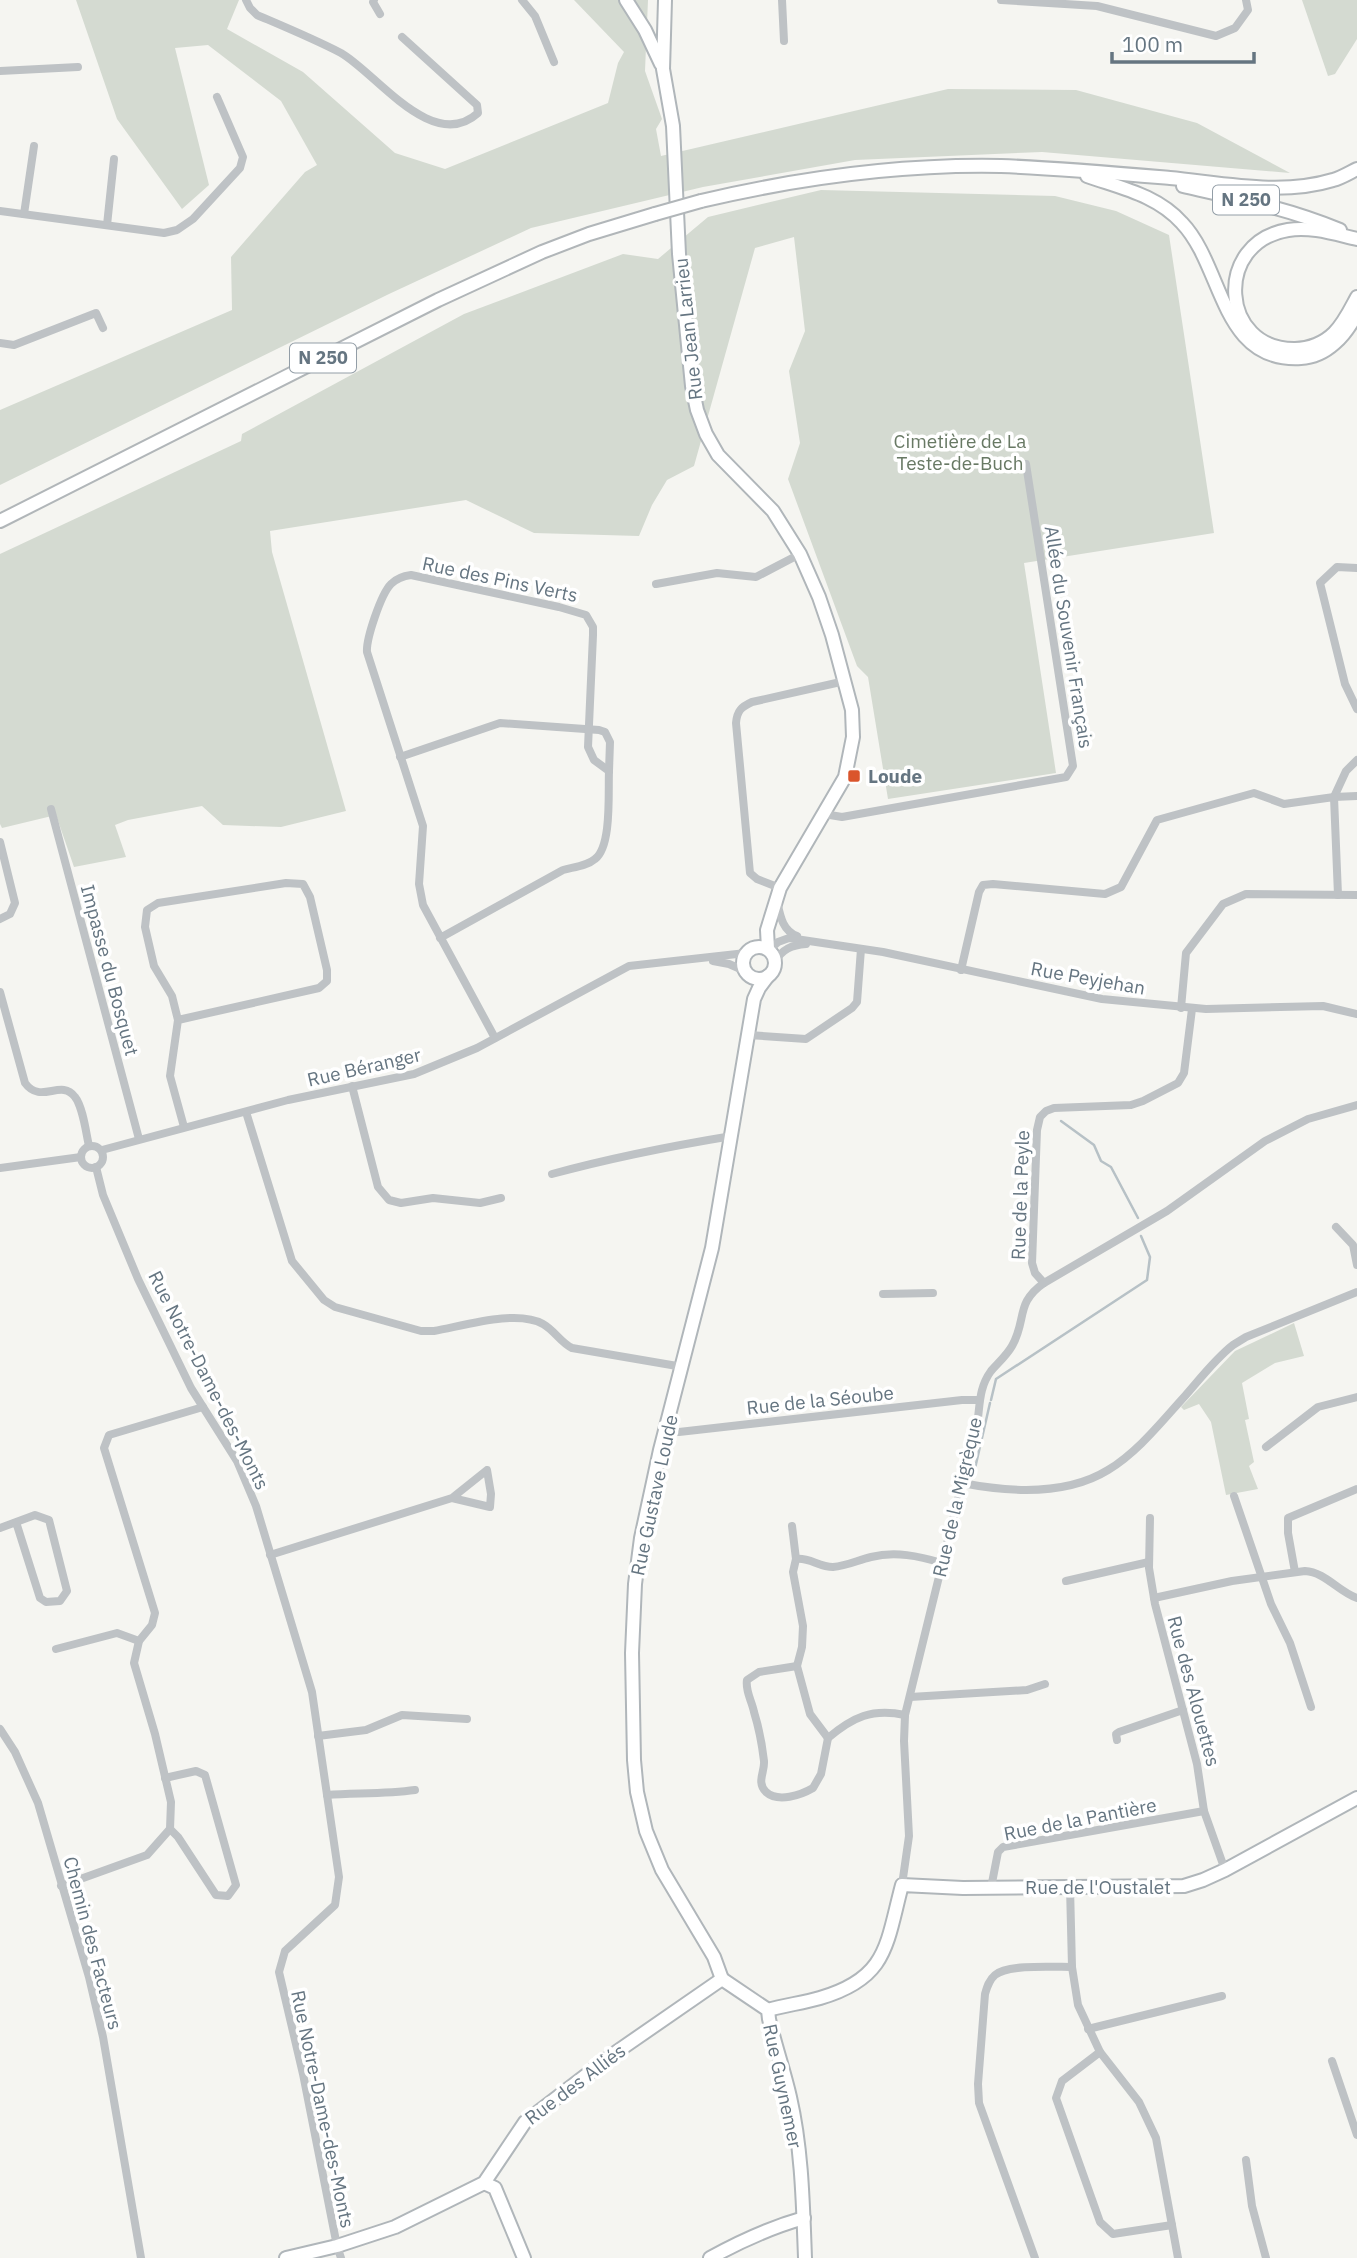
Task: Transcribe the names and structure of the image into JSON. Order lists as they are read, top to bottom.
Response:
{
  "streets": {
    "street": [
      "N 250",
      "Rue Jean Larrieu",
      "Rue des Pins Verts",
      "Allée du Souvenir Français",
      "Impasse du Bosquet",
      "Rue Peyjehan",
      "Rue Béranger",
      "Rue de la Peyle",
      "Rue Notre-Dame-des-Monts",
      "Rue de la Séoube",
      "Rue Gustave Loude",
      "Rue de la Migrèque",
      "Rue des Alouettes",
      "Rue de la Pantière",
      "Rue de l'Oustalet",
      "Chemin des Facteurs",
      "Rue des Alliés",
      "Rue Guynemer"
    ]
  },
  "crossings": [
    ["Rue Jean Larrieu", "Allée du Souvenir Français"],
    ["Rue Jean Larrieu", "Rue Peyjehan"],
    ["Rue Jean Larrieu", "Rue Béranger"],
    ["Rue Jean Larrieu", "Rue Gustave Loude"],
    ["Rue des Pins Verts", "Rue Béranger"],
    ["Impasse du Bosquet", "Rue Béranger"],
    ["Rue Peyjehan", "Rue Béranger"],
    ["Rue Peyjehan", "Rue de la Peyle"],
    ["Rue Peyjehan", "Rue Gustave Loude"],
    ["Rue Béranger", "Rue Notre-Dame-des-Monts"],
    ["Rue Béranger", "Rue Gustave Loude"],
    ["Rue de la Peyle", "Rue de la Migrèque"],
    ["Rue Notre-Dame-des-Monts", "Rue des Alliés"],
    ["Rue de la Séoube", "Rue Gustave Loude"],
    ["Rue de la Séoube", "Rue de la Migrèque"],
    ["Rue Gustave Loude", "Rue des Alliés"],
    ["Rue Gustave Loude", "Rue Guynemer"],
    ["Rue de la Migrèque", "Rue de l'Oustalet"],
    ["Rue de la Migrèque", "Rue Guynemer"],
    ["Rue des Alouettes", "Rue de la Pantière"],
    ["Rue des Alouettes", "Rue de l'Oustalet"],
    ["Rue de la Pantière", "Rue de l'Oustalet"],
    ["Rue des Alliés", "Rue Guynemer"]
  ],
  "parks": ["Cimetière de La Teste-de-Buch"],
  "places": {
    "transit": ["Loude"]
  },
  "scale_bar": "100 m"
}
